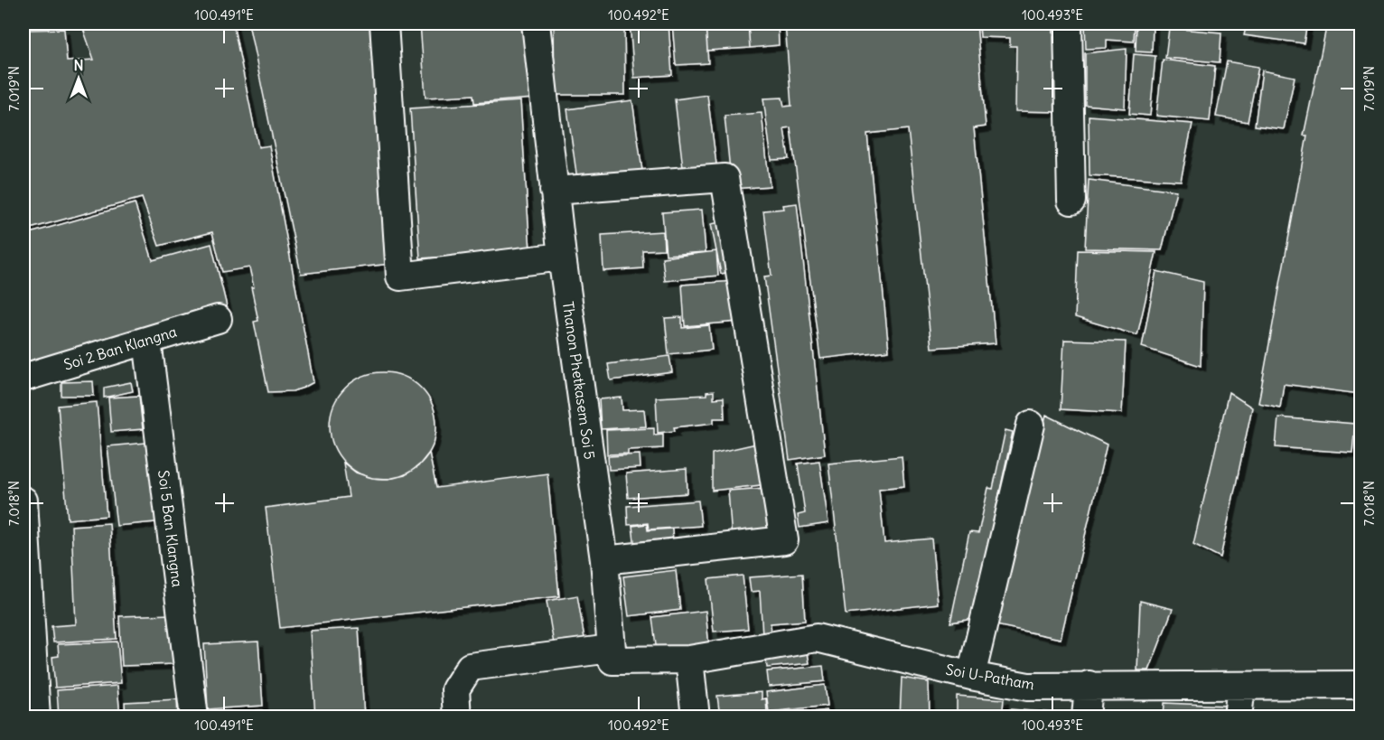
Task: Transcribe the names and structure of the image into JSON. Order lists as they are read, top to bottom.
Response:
{
  "streets": {
    "street": [
      "Soi 2 Ban Klangna",
      "Thanon Phetkasem Soi 5",
      "Soi 5 Ban Klangna",
      "Soi U-Patham"
    ]
  },
  "crossings": [
    ["Soi 2 Ban Klangna", "Soi 5 Ban Klangna"]
  ],
  "north": "top",
  "coordinates": [
    "100.491°E",
    "100.492°E",
    "100.493°E",
    "7.019°N",
    "7.018°N"
  ]
}
